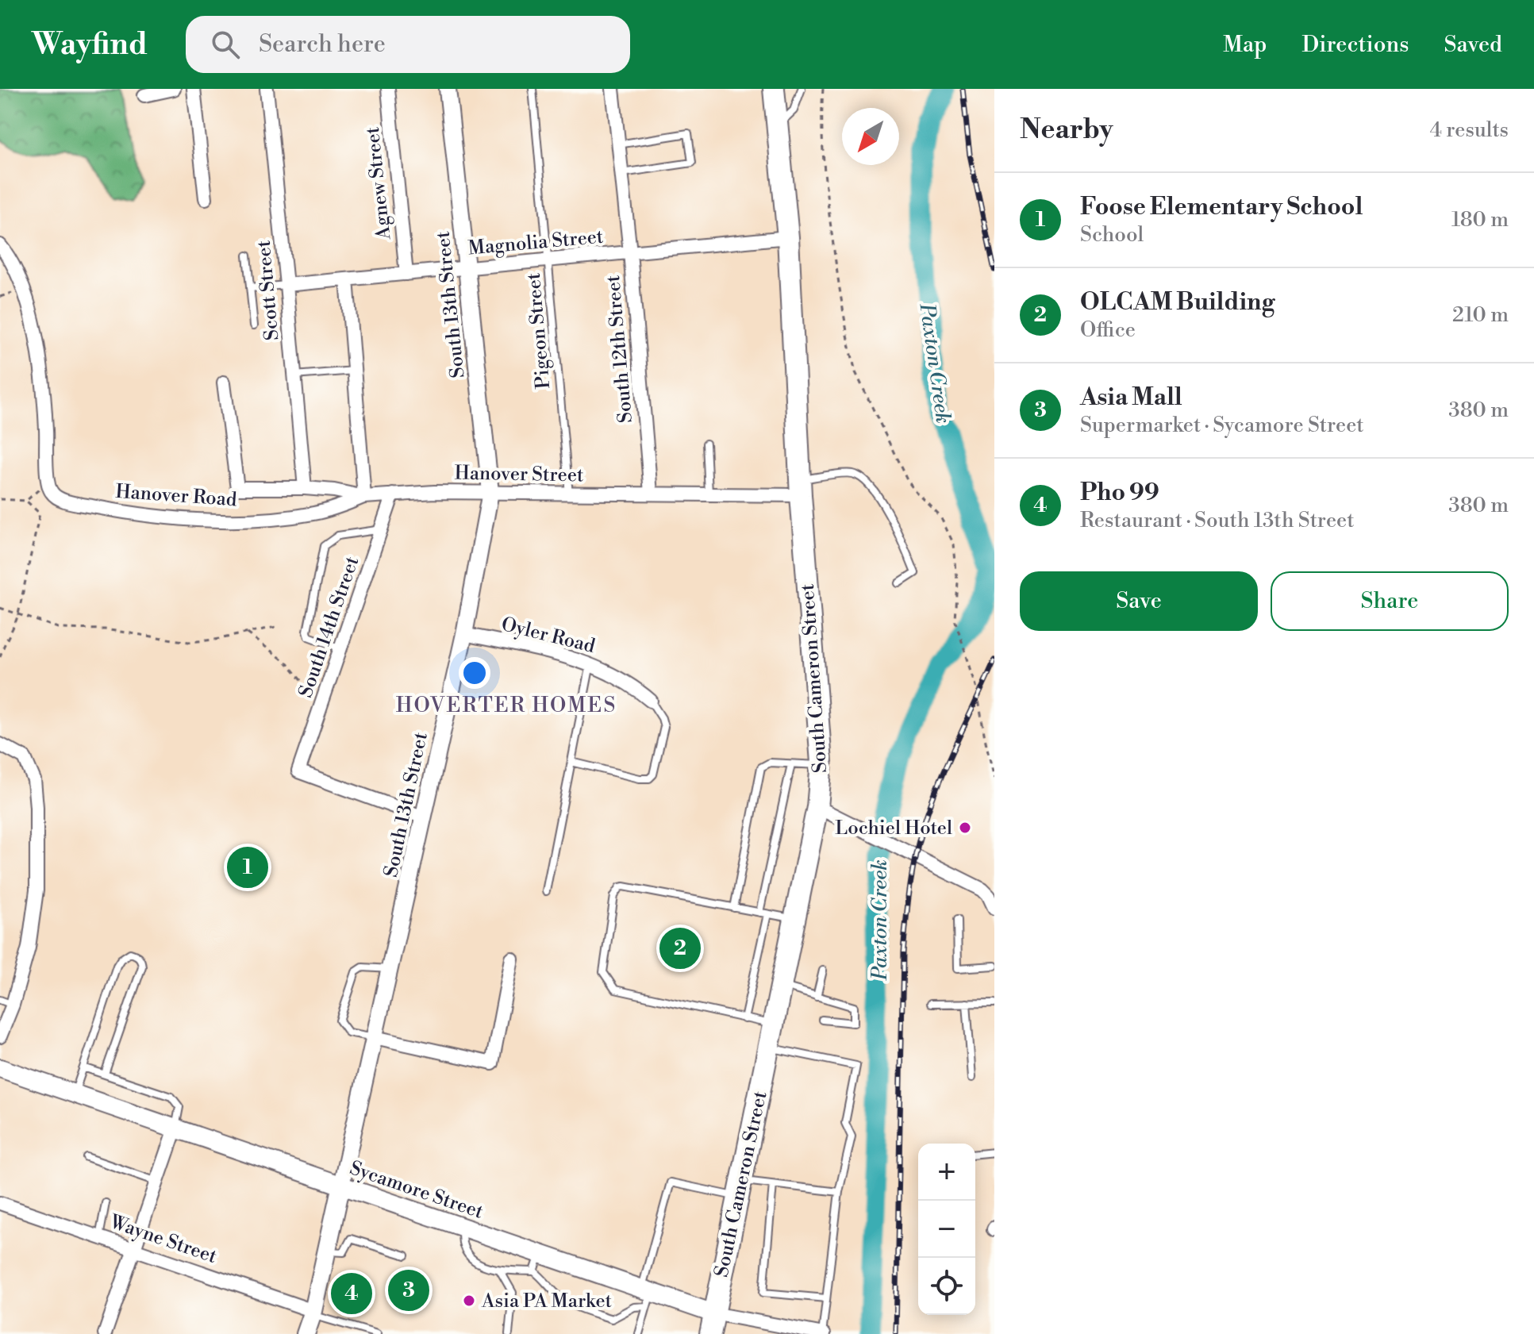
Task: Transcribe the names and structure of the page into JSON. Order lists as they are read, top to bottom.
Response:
{
  "streets": {
    "main road": ["South 13th Street", "South Cameron Street", "Sycamore Street"],
    "street": [
      "Agnew Street",
      "Magnolia Street",
      "Scott Street",
      "South 12th Street",
      "Hanover Street",
      "Hanover Road",
      "South 14th Street",
      "Oyler Road",
      "Wayne Street"
    ],
    "lane": ["Pigeon Street"]
  },
  "crossings": [
    ["Agnew Street", "Magnolia Street"],
    ["Magnolia Street", "Scott Street"],
    ["Magnolia Street", "South 13th Street"],
    ["Magnolia Street", "Pigeon Street"],
    ["Magnolia Street", "South 12th Street"],
    ["Magnolia Street", "South Cameron Street"],
    ["Scott Street", "Hanover Street"],
    ["South 13th Street", "Hanover Street"],
    ["South 13th Street", "South 14th Street"],
    ["South 13th Street", "Oyler Road"],
    ["South 13th Street", "Sycamore Street"],
    ["South 13th Street", "Wayne Street"],
    ["Pigeon Street", "Hanover Street"],
    ["South 12th Street", "Hanover Street"],
    ["Hanover Street", "Hanover Road"],
    ["Hanover Street", "South 14th Street"],
    ["Hanover Street", "South Cameron Street"],
    ["South Cameron Street", "Sycamore Street"]
  ],
  "districts": ["HOVERTER HOMES"],
  "water": ["Paxton Creek"],
  "places": ["Lochiel Hotel", "Asia PA Market"],
  "north": "bottom left",
  "page": {
    "header": "Wayfind",
    "search": "Search here",
    "nav": ["Map", "Directions", "Saved"],
    "heading": ["Nearby", "4 results"],
    "list": [
      {
        "mark": "1",
        "name": "Foose Elementary School",
        "note": "School",
        "value": "180 m"
      },
      {
        "mark": "2",
        "name": "OLCAM Building",
        "note": "Office",
        "value": "210 m"
      },
      {
        "mark": "3",
        "name": "Asia Mall",
        "note": "Supermarket · Sycamore Street",
        "value": "380 m"
      },
      {
        "mark": "4",
        "name": "Pho 99",
        "note": "Restaurant · South 13th Street",
        "value": "380 m"
      }
    ],
    "buttons": ["Save", "Share"],
    "pins": [
      "1",
      "2",
      "3",
      "4"
    ],
    "map_buttons": ["+", "−"]
  }
}
